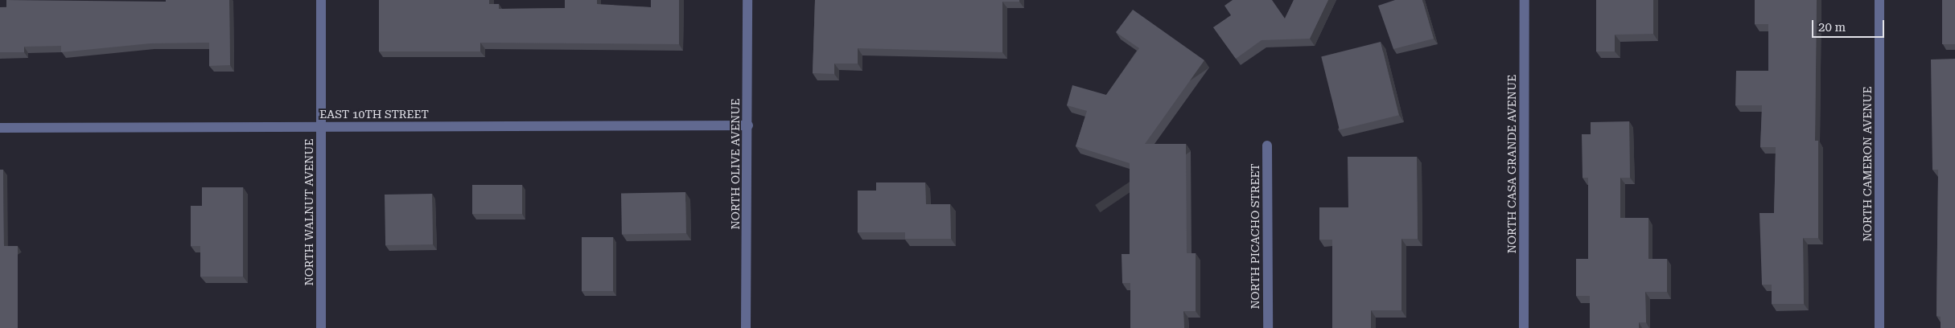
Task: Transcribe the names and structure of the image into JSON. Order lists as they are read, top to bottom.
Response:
{
  "streets": {
    "street": [
      "EAST 10TH STREET",
      "NORTH OLIVE AVENUE",
      "NORTH CASA GRANDE AVENUE",
      "NORTH CAMERON AVENUE",
      "NORTH WALNUT AVENUE",
      "NORTH PICACHO STREET"
    ]
  },
  "crossings": [
    ["EAST 10TH STREET", "NORTH OLIVE AVENUE"],
    ["EAST 10TH STREET", "NORTH WALNUT AVENUE"]
  ],
  "scale_bar": "20 m"
}
